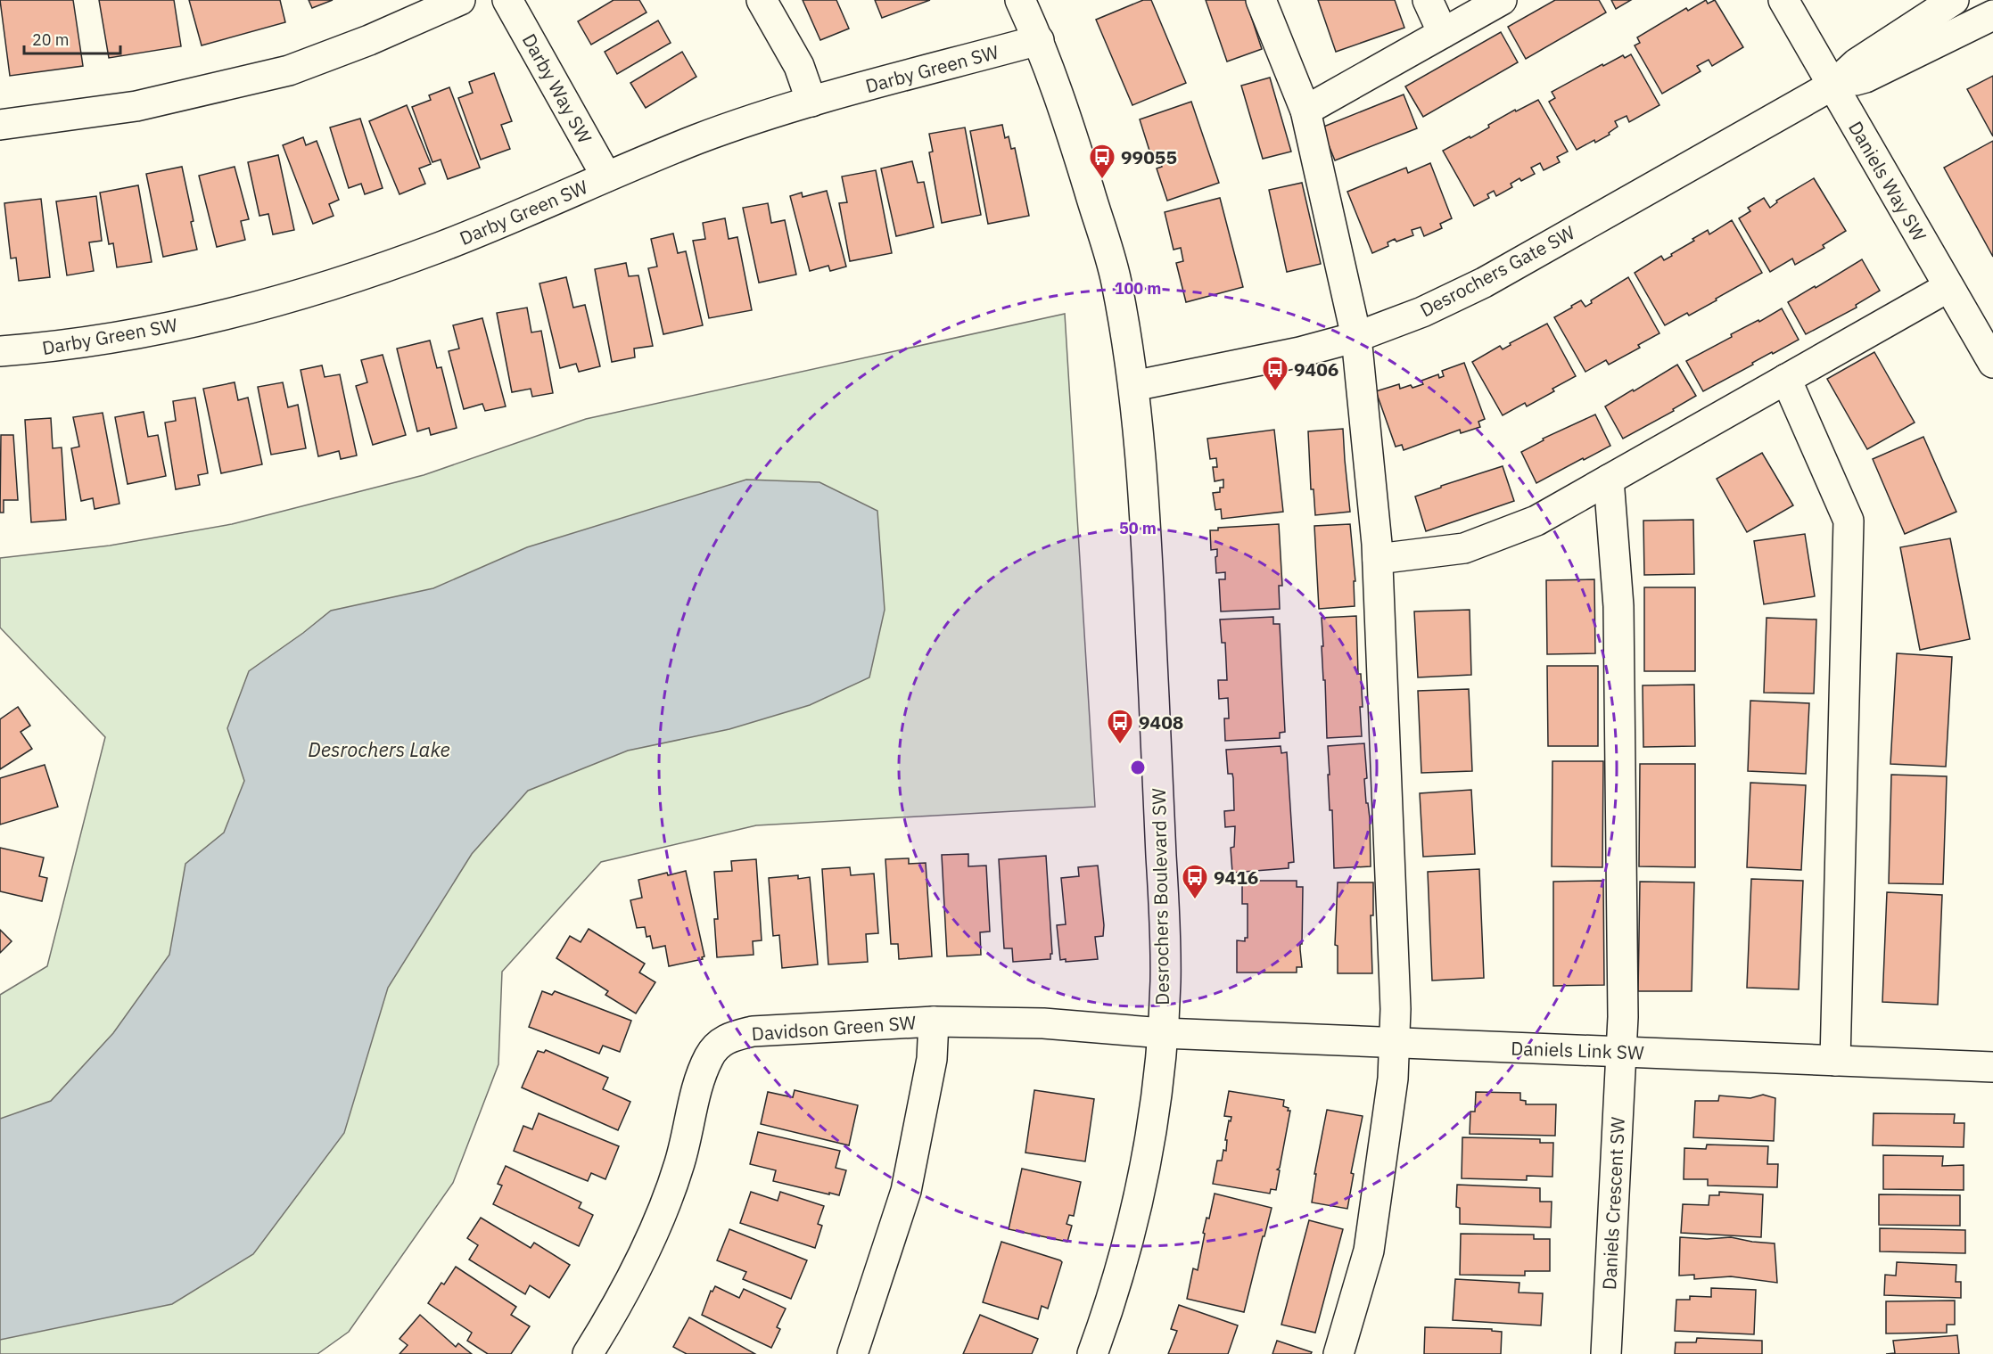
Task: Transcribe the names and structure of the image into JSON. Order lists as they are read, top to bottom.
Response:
{
  "streets": {
    "street": [
      "Darby Green SW",
      "Darby Way SW",
      "Daniels Way SW",
      "Desrochers Gate SW",
      "Desrochers Boulevard SW",
      "Davidson Green SW",
      "Daniels Link SW",
      "Daniels Crescent SW"
    ]
  },
  "crossings": [
    ["Darby Green SW", "Darby Way SW"],
    ["Darby Green SW", "Desrochers Boulevard SW"],
    ["Daniels Way SW", "Desrochers Gate SW"],
    ["Desrochers Gate SW", "Desrochers Boulevard SW"],
    ["Desrochers Boulevard SW", "Davidson Green SW"],
    ["Desrochers Boulevard SW", "Daniels Link SW"],
    ["Davidson Green SW", "Daniels Link SW"],
    ["Daniels Link SW", "Daniels Crescent SW"]
  ],
  "water": ["Desrochers Lake"],
  "places": {
    "bus stop": [
      "99055",
      "9406",
      "9408",
      "9416"
    ]
  },
  "scale_bar": "20 m",
  "rings": ["100 m", "50 m"]
}
